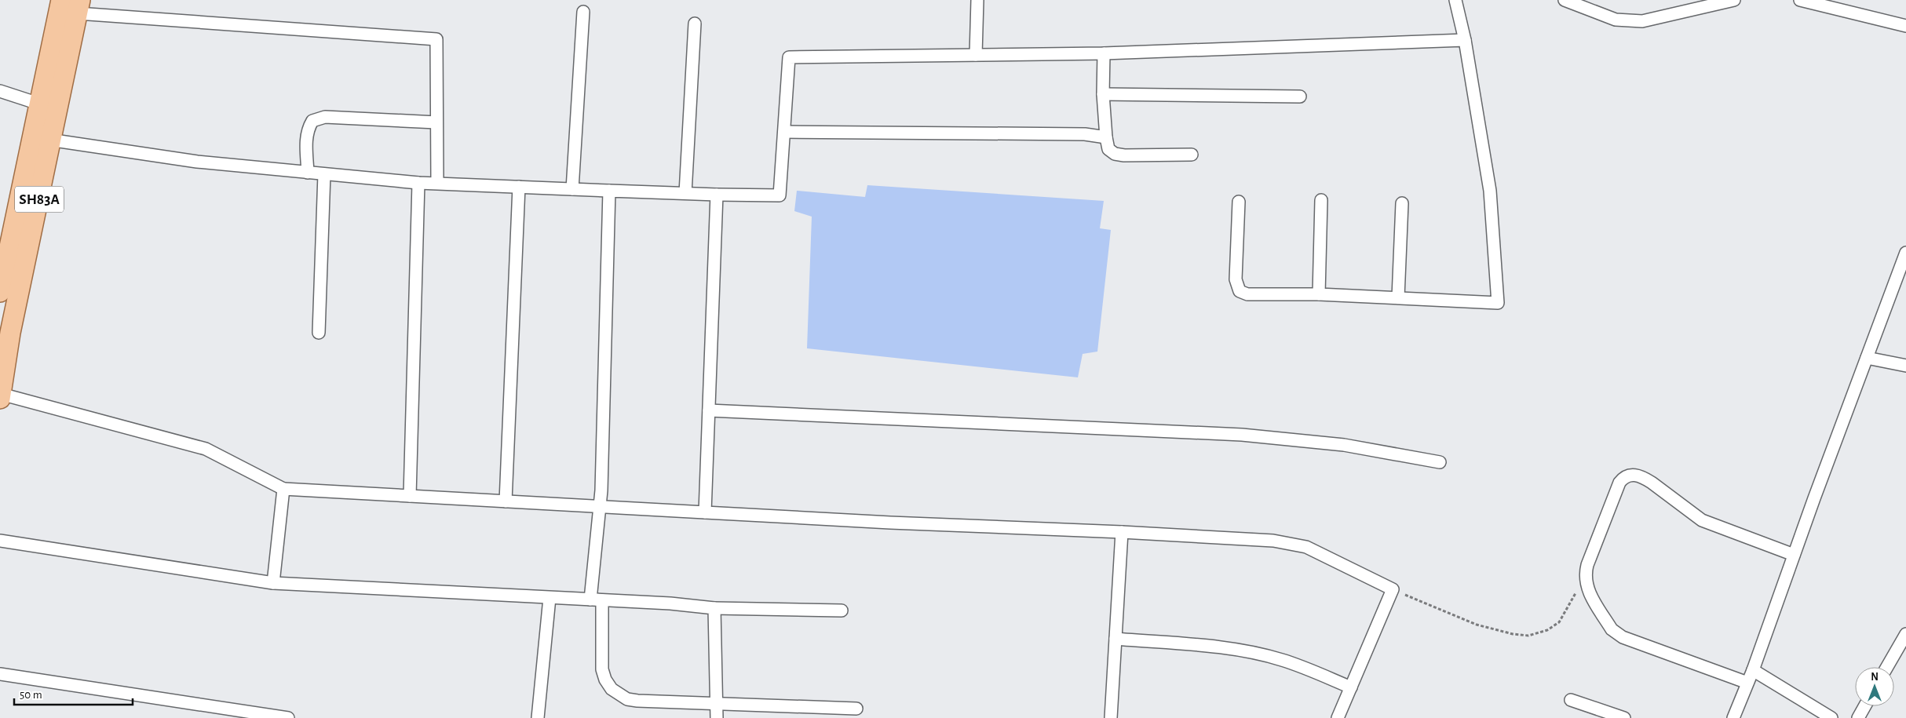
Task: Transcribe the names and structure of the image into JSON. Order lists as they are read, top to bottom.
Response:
{
  "streets": {
    "main road": ["SH83A"]
  },
  "scale_bar": "50 m",
  "north": "top"
}
